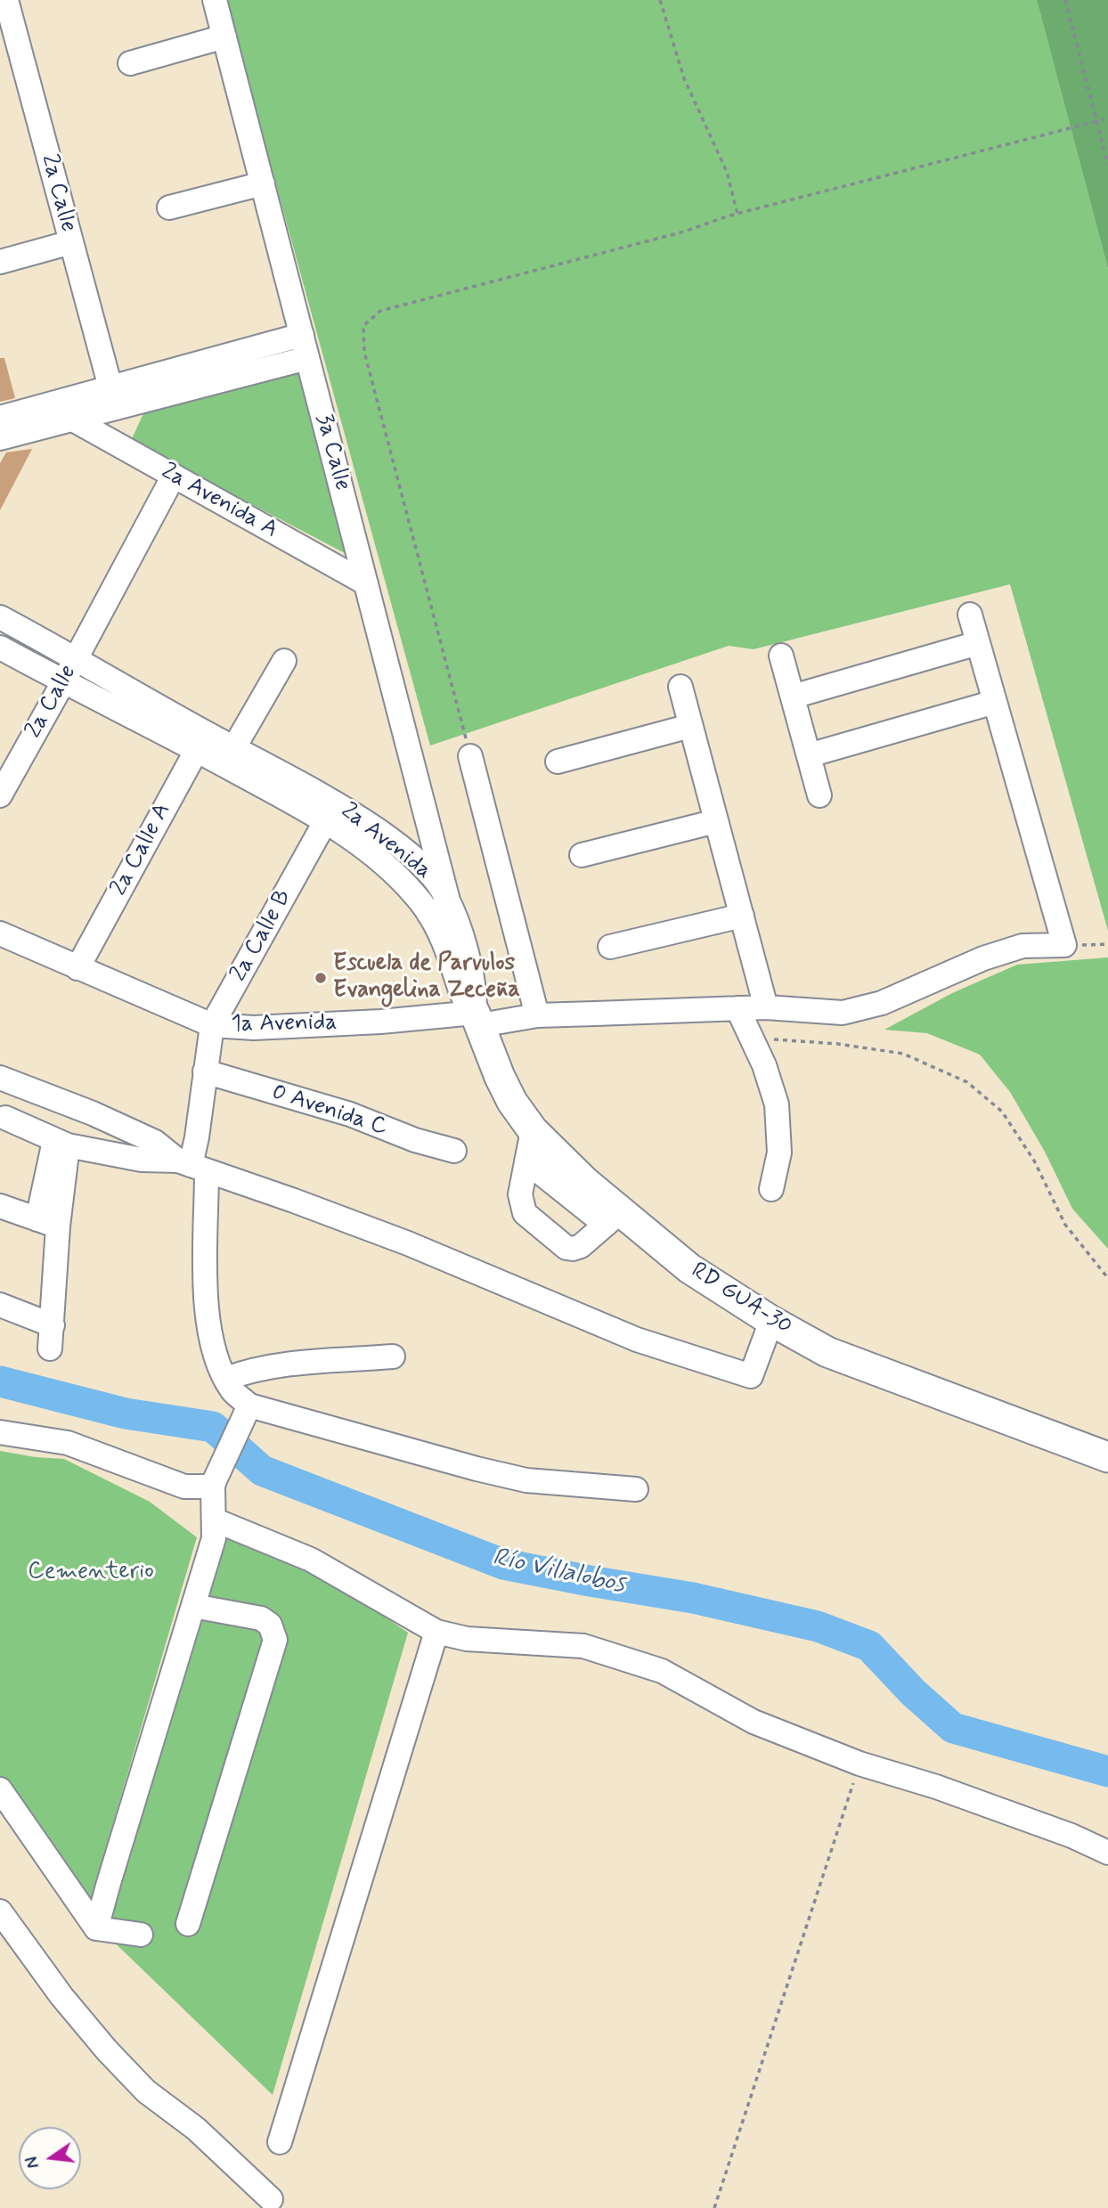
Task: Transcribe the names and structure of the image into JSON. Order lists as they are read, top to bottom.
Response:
{
  "streets": {
    "main road": ["RD GUA-30"],
    "street": [
      "2a Calle",
      "3a Calle",
      "2a Avenida A",
      "2a Avenida",
      "2a Calle A",
      "2a Calle B",
      "1a Avenida",
      "0 Avenida C"
    ]
  },
  "crossings": [
    ["2a Calle", "2a Avenida A"],
    ["2a Calle", "2a Avenida"],
    ["3a Calle", "2a Avenida A"],
    ["3a Calle", "2a Avenida"],
    ["2a Avenida", "2a Calle A"],
    ["2a Avenida", "2a Calle B"],
    ["2a Avenida", "1a Avenida"],
    ["2a Avenida", "RD GUA-30"],
    ["2a Calle A", "1a Avenida"],
    ["2a Calle B", "1a Avenida"],
    ["2a Calle B", "0 Avenida C"],
    ["1a Avenida", "RD GUA-30"]
  ],
  "water": ["Río Villalobos"],
  "parks": ["Cementerio"],
  "places": ["Escuela de Parvulos Evangelina Zeceña"],
  "north": "left"
}
